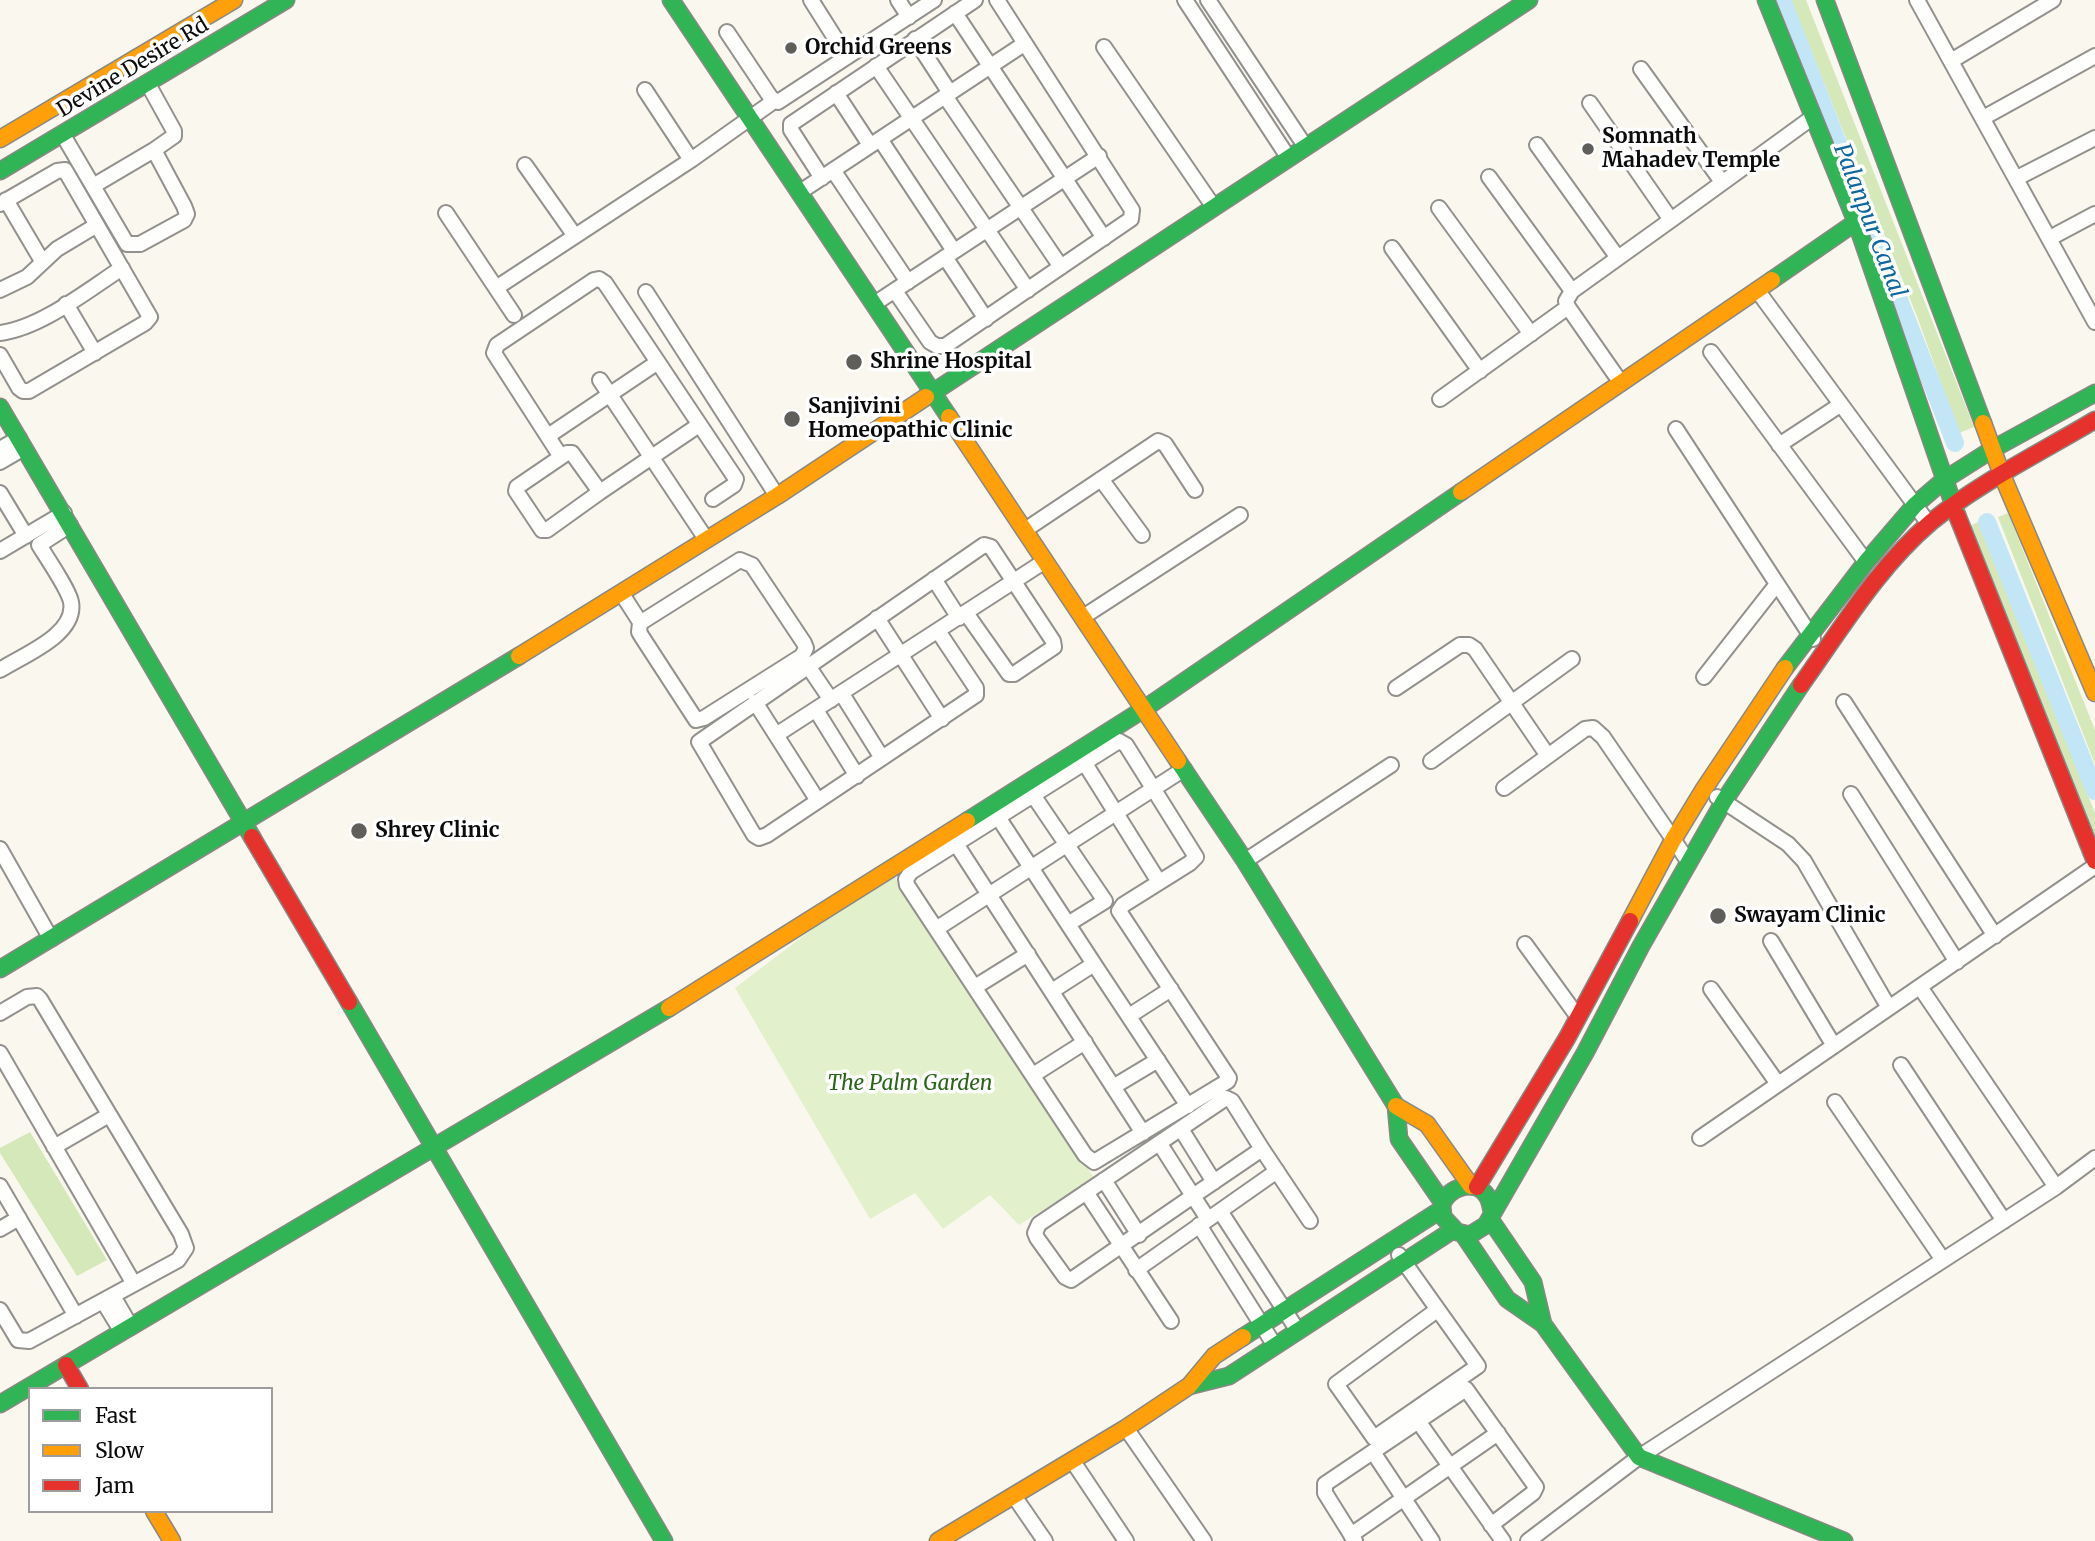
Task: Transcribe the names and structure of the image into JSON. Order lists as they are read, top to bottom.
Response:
{
  "streets": {
    "street": ["Devine Desire Rd"]
  },
  "water": ["Palanpur Canal"],
  "parks": ["The Palm Garden"],
  "places": [
    "Orchid Greens",
    "Somnath Mahadev Temple",
    "Shrine Hospital",
    "Sanjivini Homeopathic Clinic",
    "Shrey Clinic",
    "Swayam Clinic"
  ],
  "legend": ["Fast", "Slow", "Jam"]
}
